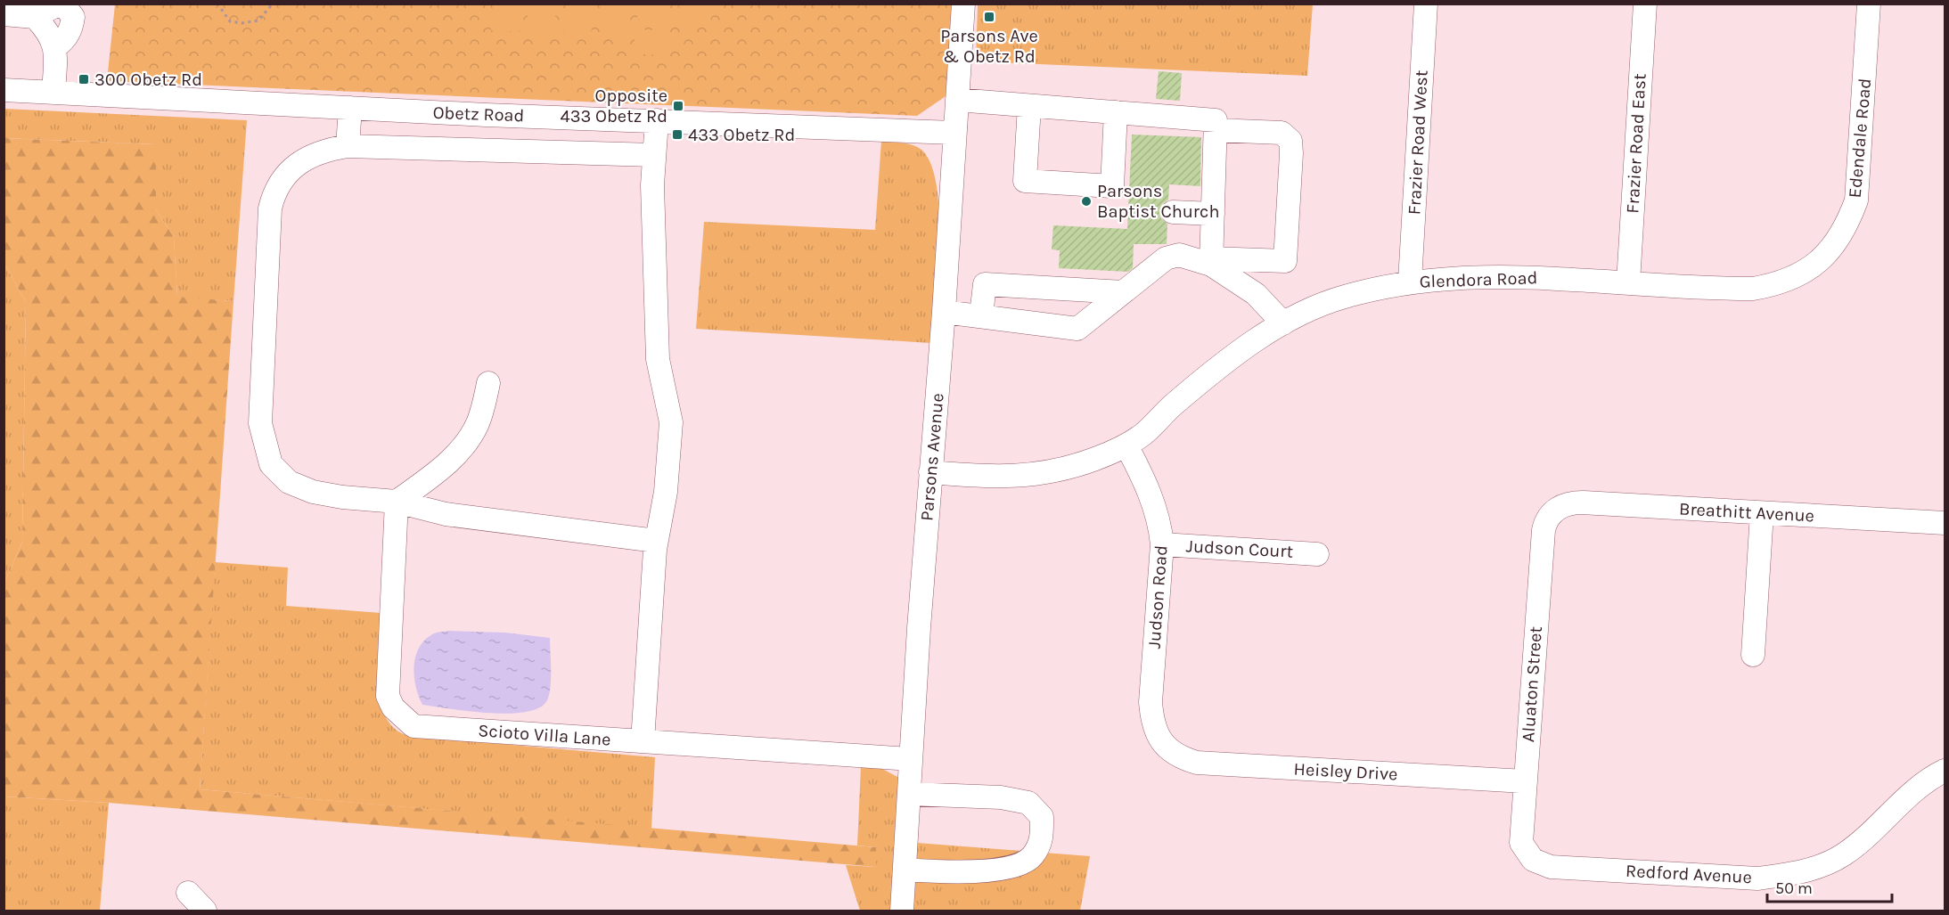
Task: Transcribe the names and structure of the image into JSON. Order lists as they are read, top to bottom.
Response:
{
  "streets": {
    "street": [
      "Obetz Road",
      "Edendale Road",
      "Frazier Road West",
      "Frazier Road East",
      "Glendora Road",
      "Parsons Avenue",
      "Breathitt Avenue",
      "Judson Court",
      "Judson Road",
      "Aluaton Street",
      "Scioto Villa Lane",
      "Heisley Drive",
      "Redford Avenue"
    ]
  },
  "crossings": [
    ["Obetz Road", "Parsons Avenue"],
    ["Edendale Road", "Glendora Road"],
    ["Frazier Road West", "Glendora Road"],
    ["Frazier Road East", "Glendora Road"],
    ["Glendora Road", "Parsons Avenue"],
    ["Glendora Road", "Judson Road"],
    ["Parsons Avenue", "Scioto Villa Lane"],
    ["Breathitt Avenue", "Aluaton Street"],
    ["Judson Court", "Judson Road"],
    ["Judson Road", "Heisley Drive"],
    ["Aluaton Street", "Heisley Drive"],
    ["Aluaton Street", "Redford Avenue"]
  ],
  "places": {
    "transit": [
      "Parsons Ave & Obetz Rd",
      "300 Obetz Rd",
      "Opposite 433 Obetz Rd",
      "433 Obetz Rd"
    ],
    "other": ["Parsons Baptist Church"]
  },
  "scale_bar": "50 m"
}
